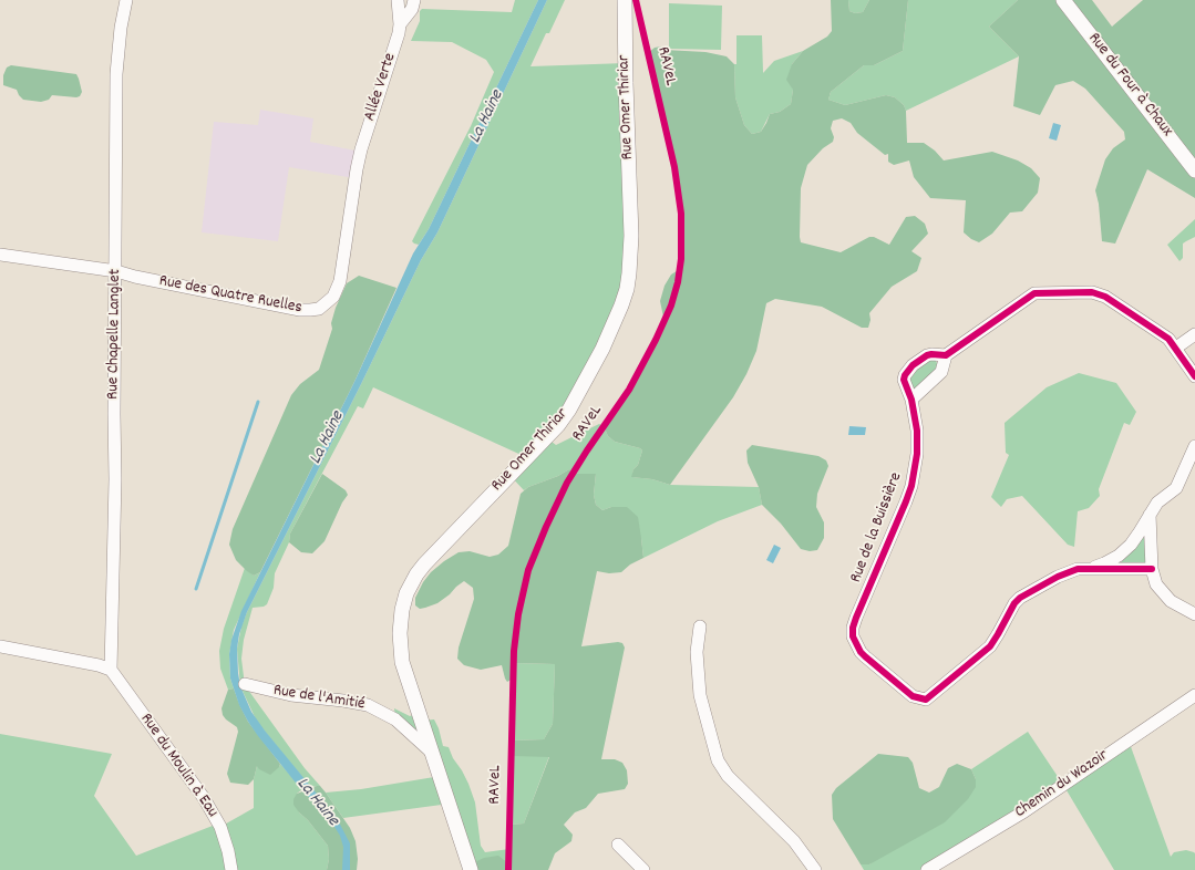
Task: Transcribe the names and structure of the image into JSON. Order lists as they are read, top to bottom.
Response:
{
  "streets": {
    "street": [
      "Rue du Four à Chaux",
      "Allée Verte",
      "Rue Omer Thiriar",
      "Rue des Quatre Ruelles",
      "Rue Chapelle Langlet",
      "Rue de la Buissière",
      "Rue de l'Amitié",
      "Rue du Moulin à Eau",
      "Chemin du Wazoir"
    ],
    "cycle path": ["RAVeL"]
  },
  "crossings": [
    ["Allée Verte", "Rue des Quatre Ruelles"],
    ["Rue Omer Thiriar", "Rue de l'Amitié"],
    ["Rue des Quatre Ruelles", "Rue Chapelle Langlet"],
    ["Rue Chapelle Langlet", "Rue du Moulin à Eau"]
  ],
  "water": ["La Haine"]
}
